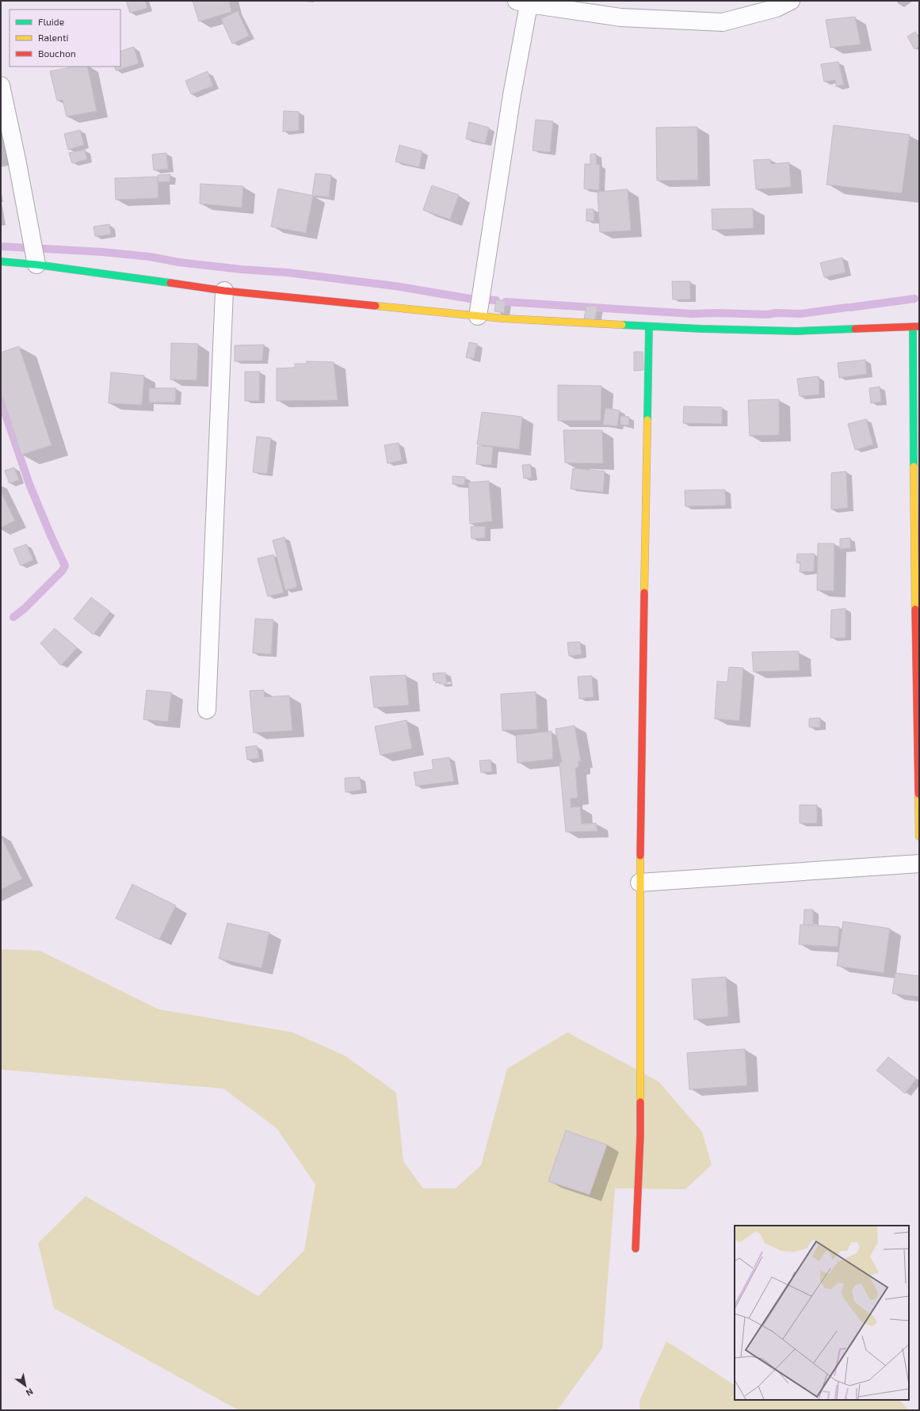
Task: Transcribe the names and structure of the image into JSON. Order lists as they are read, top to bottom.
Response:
{
  "legend": ["Fluide", "Ralenti", "Bouchon"],
  "north": "bottom right"
}
